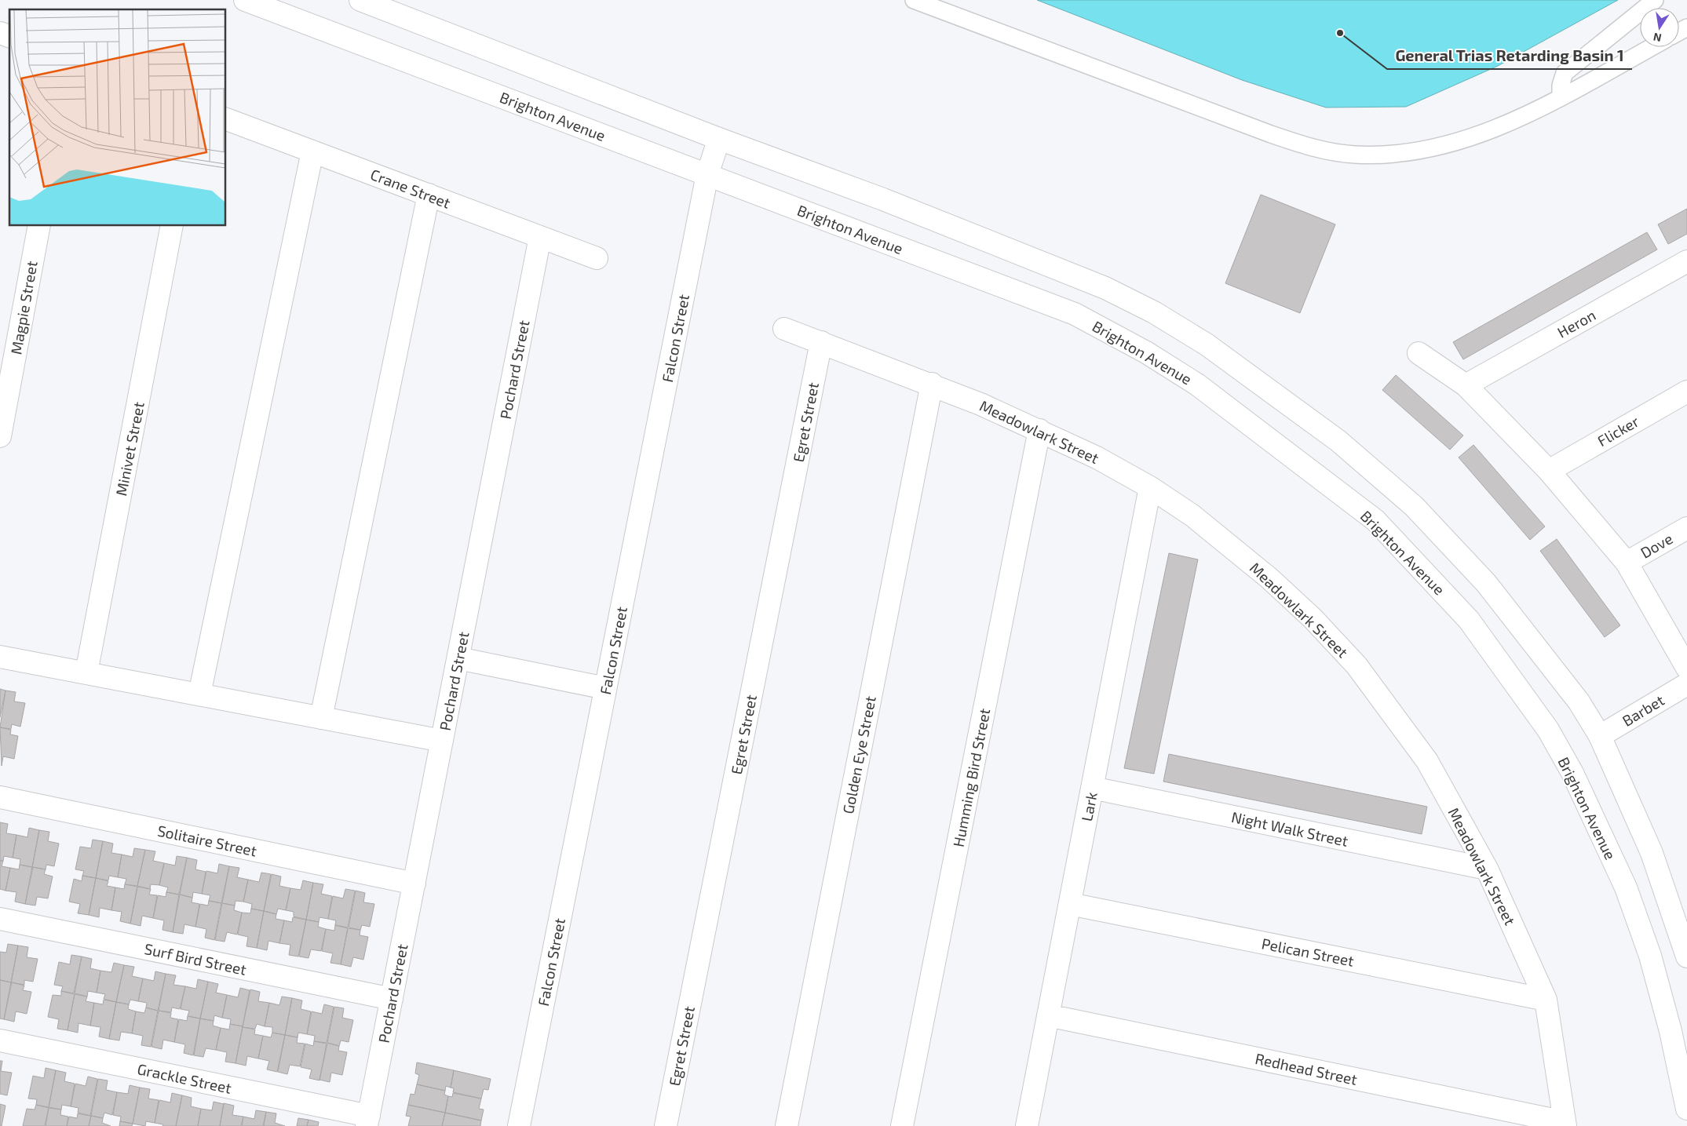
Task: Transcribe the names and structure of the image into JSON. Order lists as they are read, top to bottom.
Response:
{
  "streets": {
    "street": [
      "Brighton Avenue",
      "Crane Street",
      "Magpie Street",
      "Heron",
      "Falcon Street",
      "Pochard Street",
      "Egret Street",
      "Flicker",
      "Meadowlark Street",
      "Minivet Street",
      "Dove",
      "Barbet",
      "Golden Eye Street",
      "Humming Bird Street",
      "Lark",
      "Night Walk Street",
      "Solitaire Street",
      "Pelican Street",
      "Surf Bird Street",
      "Redhead Street",
      "Grackle Street"
    ]
  },
  "crossings": [
    ["Brighton Avenue", "Falcon Street"],
    ["Crane Street", "Pochard Street"],
    ["Pochard Street", "Solitaire Street"],
    ["Pochard Street", "Surf Bird Street"],
    ["Pochard Street", "Grackle Street"],
    ["Egret Street", "Meadowlark Street"],
    ["Meadowlark Street", "Golden Eye Street"],
    ["Meadowlark Street", "Humming Bird Street"],
    ["Meadowlark Street", "Lark"],
    ["Meadowlark Street", "Night Walk Street"],
    ["Meadowlark Street", "Pelican Street"],
    ["Meadowlark Street", "Redhead Street"],
    ["Lark", "Night Walk Street"],
    ["Lark", "Pelican Street"],
    ["Lark", "Redhead Street"]
  ],
  "places": ["General Trias Retarding Basin 1"],
  "north": "bottom"
}
